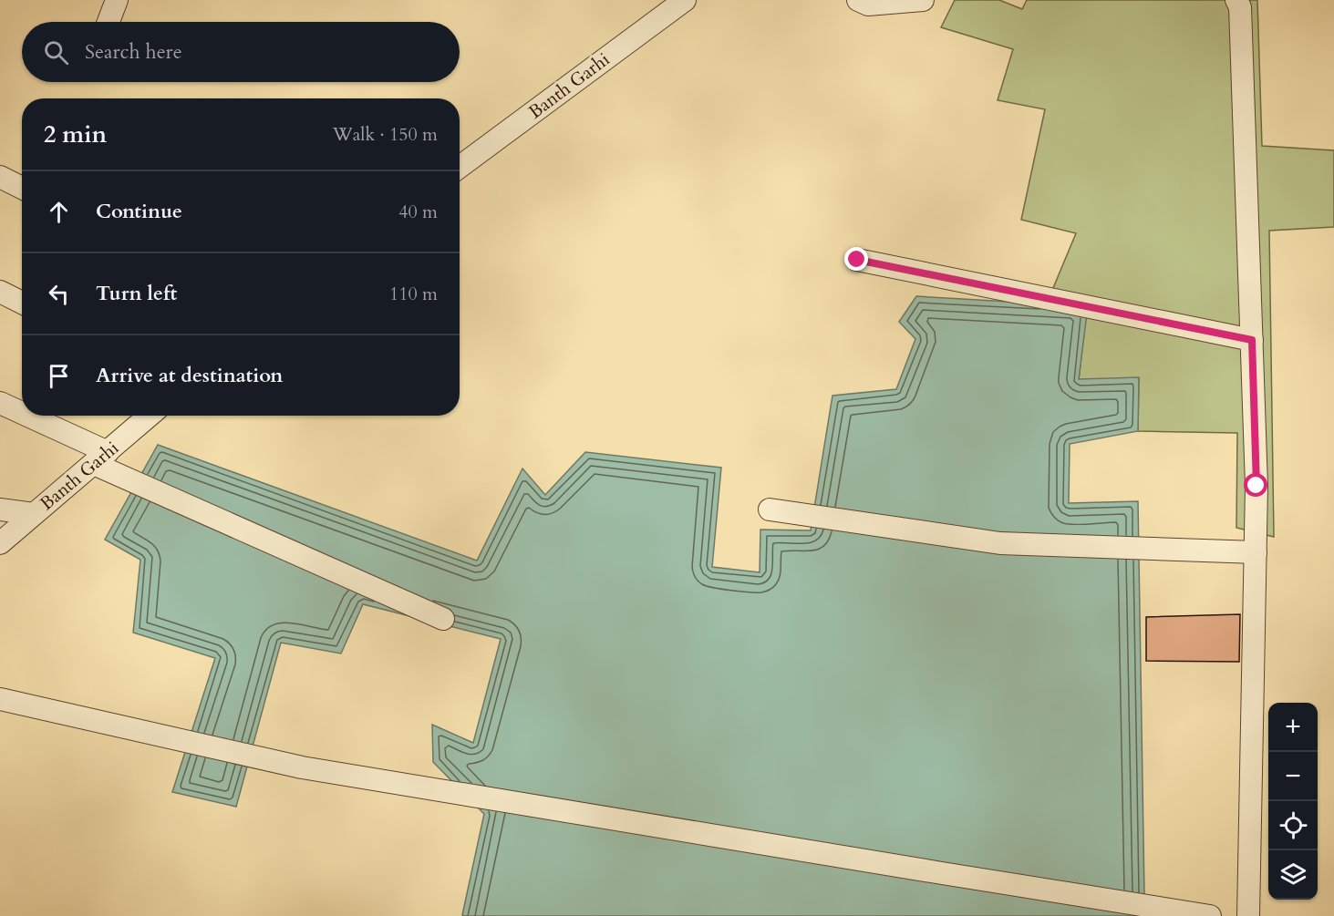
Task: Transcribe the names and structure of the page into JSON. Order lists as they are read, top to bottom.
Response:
{
  "streets": {
    "street": ["Banth Garhi"]
  },
  "page": {
    "search": "Search here",
    "heading": ["2 min", "Walk · 150 m"],
    "list": [
      ["Continue", "40 m"],
      ["Turn left", "110 m"],
      "Arrive at destination"
    ],
    "map_buttons": ["+", "−"]
  }
}
